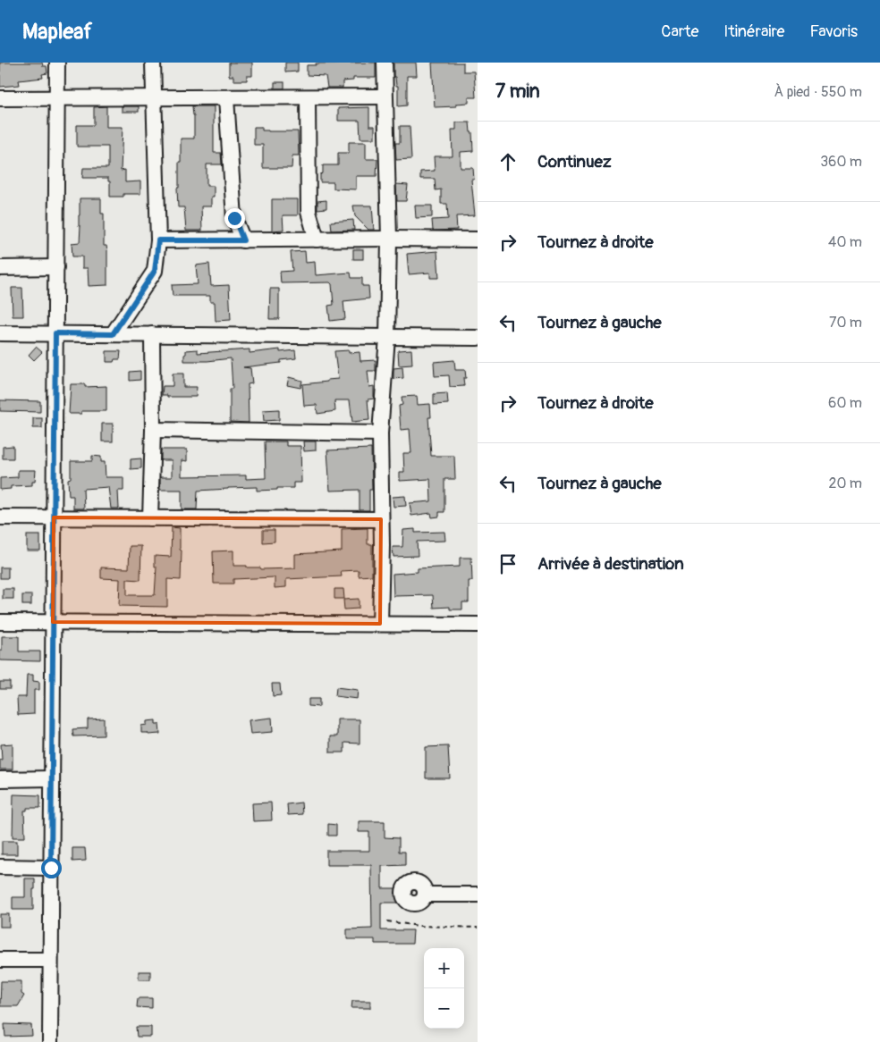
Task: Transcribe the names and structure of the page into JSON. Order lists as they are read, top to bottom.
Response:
{
  "page": {
    "header": "Mapleaf",
    "nav": ["Carte", "Itinéraire", "Favoris"],
    "heading": ["7 min", "À pied · 550 m"],
    "list": [
      ["Continuez", "360 m"],
      ["Tournez à droite", "40 m"],
      ["Tournez à gauche", "70 m"],
      ["Tournez à droite", "60 m"],
      ["Tournez à gauche", "20 m"],
      "Arrivée à destination"
    ],
    "map_buttons": ["+", "−"]
  }
}
